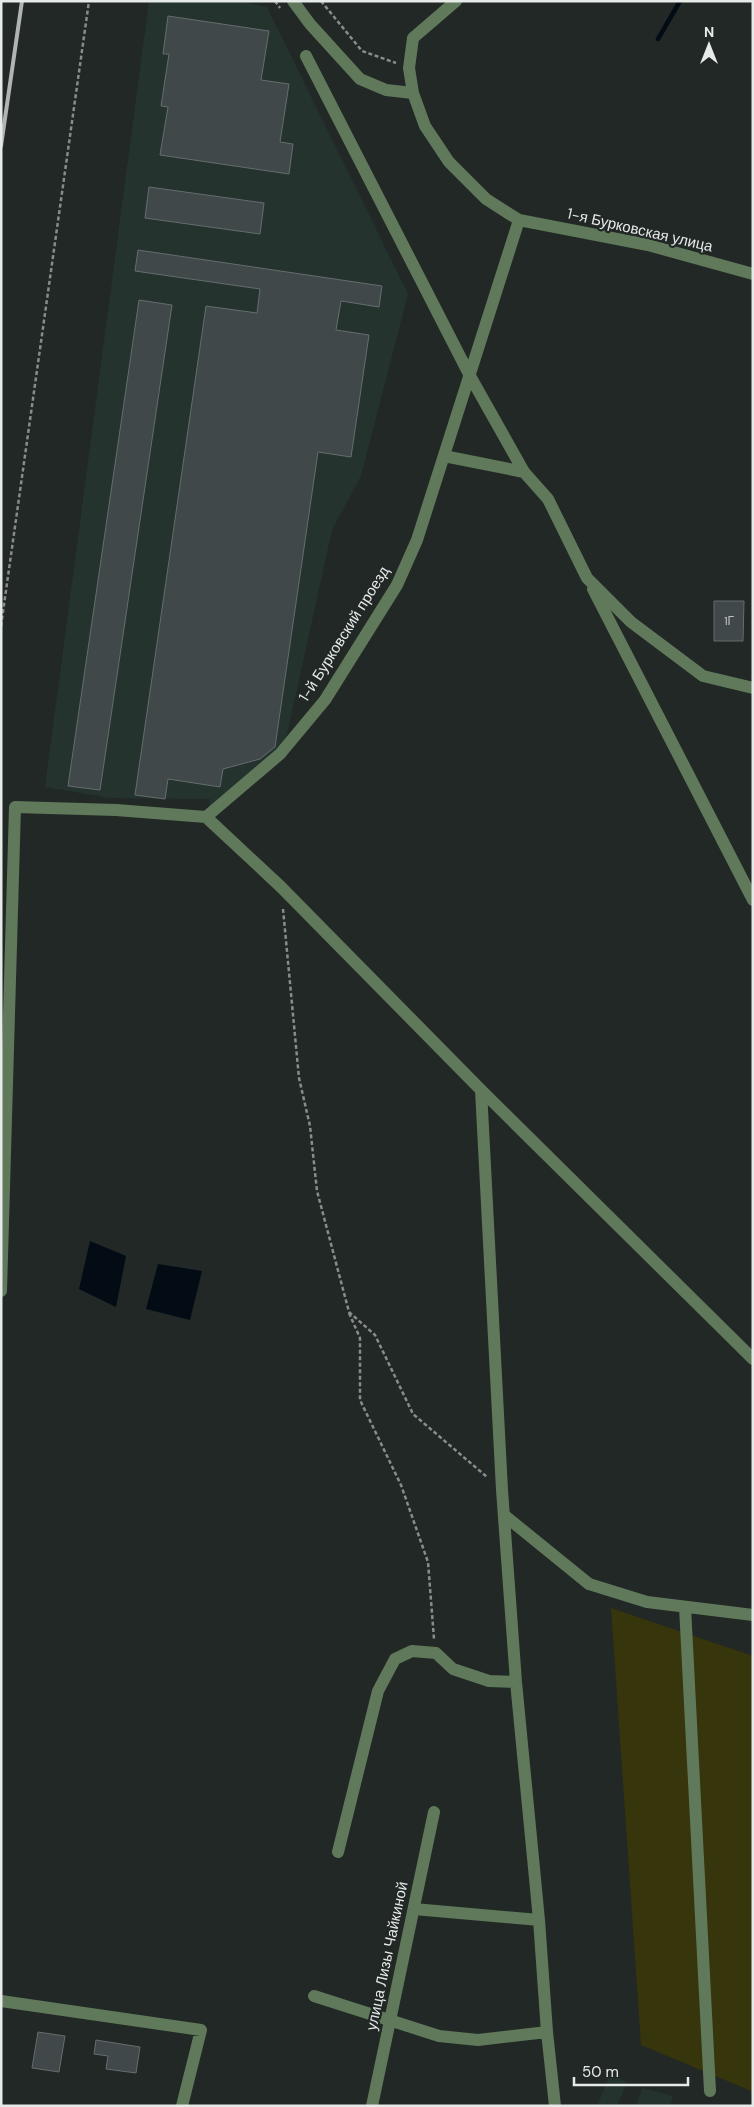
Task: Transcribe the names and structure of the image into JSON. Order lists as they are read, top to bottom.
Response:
{
  "streets": {
    "street": ["1-я Бурковская улица", "1-й Бурковский проезд", "улица Лизы Чайкиной"]
  },
  "crossings": [
    ["1-я Бурковская улица", "1-й Бурковский проезд"]
  ],
  "house_numbers": ["1Г"],
  "scale_bar": "50 m",
  "north": "top"
}
